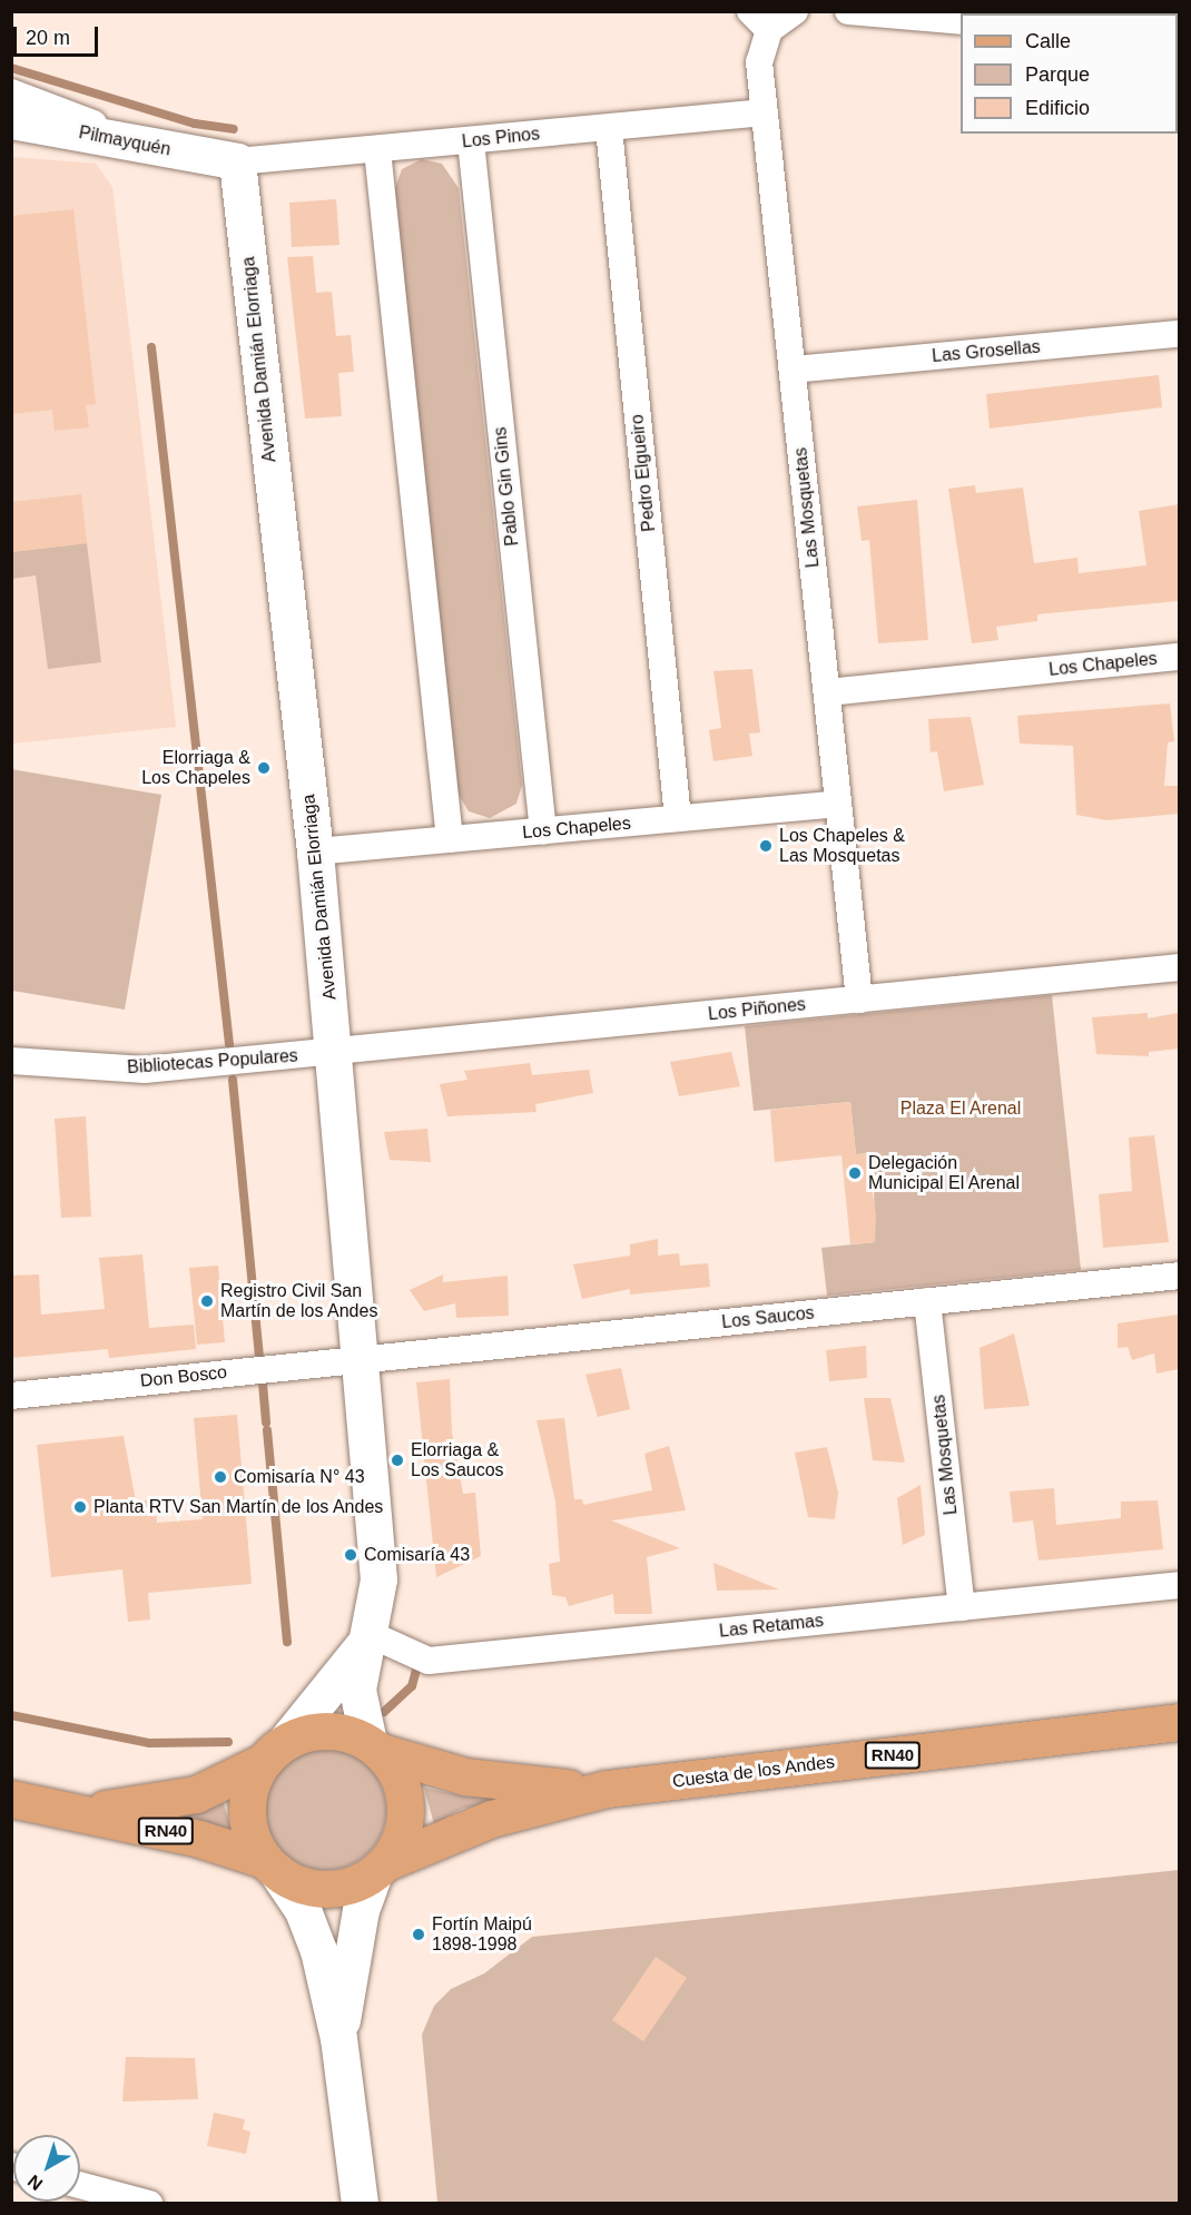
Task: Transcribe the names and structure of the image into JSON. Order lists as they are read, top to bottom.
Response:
{
  "streets": {
    "main road": ["RN40", "Cuesta de los Andes"],
    "street": [
      "Los Pinos",
      "Pilmayquén",
      "Las Grosellas",
      "Avenida Damián Elorriaga",
      "Pedro Elgueiro",
      "Pablo Gin Gins",
      "Las Mosquetas",
      "Los Chapeles",
      "Los Piñones",
      "Bibliotecas Populares",
      "Los Saucos",
      "Don Bosco",
      "Las Retamas"
    ]
  },
  "crossings": [
    ["Los Pinos", "Pilmayquén"],
    ["Los Pinos", "Avenida Damián Elorriaga"],
    ["Los Pinos", "Pedro Elgueiro"],
    ["Los Pinos", "Pablo Gin Gins"],
    ["Los Pinos", "Las Mosquetas"],
    ["Pilmayquén", "Avenida Damián Elorriaga"],
    ["Las Grosellas", "Las Mosquetas"],
    ["Avenida Damián Elorriaga", "Los Chapeles"],
    ["Avenida Damián Elorriaga", "Los Piñones"],
    ["Avenida Damián Elorriaga", "Bibliotecas Populares"],
    ["Avenida Damián Elorriaga", "Los Saucos"],
    ["Avenida Damián Elorriaga", "Don Bosco"],
    ["Avenida Damián Elorriaga", "Las Retamas"],
    ["Avenida Damián Elorriaga", "RN40"],
    ["Avenida Damián Elorriaga", "Cuesta de los Andes"],
    ["Pedro Elgueiro", "Los Chapeles"],
    ["Pablo Gin Gins", "Los Chapeles"],
    ["Las Mosquetas", "Los Chapeles"],
    ["Las Mosquetas", "Los Piñones"],
    ["Las Mosquetas", "Los Saucos"],
    ["Las Mosquetas", "Las Retamas"],
    ["Los Piñones", "Bibliotecas Populares"],
    ["Los Saucos", "Don Bosco"],
    ["RN40", "Cuesta de los Andes"]
  ],
  "parks": ["Plaza El Arenal"],
  "places": [
    "Elorriaga & Los Chapeles",
    "Los Chapeles & Las Mosquetas",
    "Delegación Municipal El Arenal",
    "Registro Civil San Martín de los Andes",
    "Elorriaga & Los Saucos",
    "Comisaría N° 43",
    "Planta RTV San Martín de los Andes",
    "Comisaría 43",
    "Fortín Maipú 1898-1998"
  ],
  "legend": ["Calle", "Parque", "Edificio"],
  "scale_bar": "20 m",
  "north": "bottom left"
}
